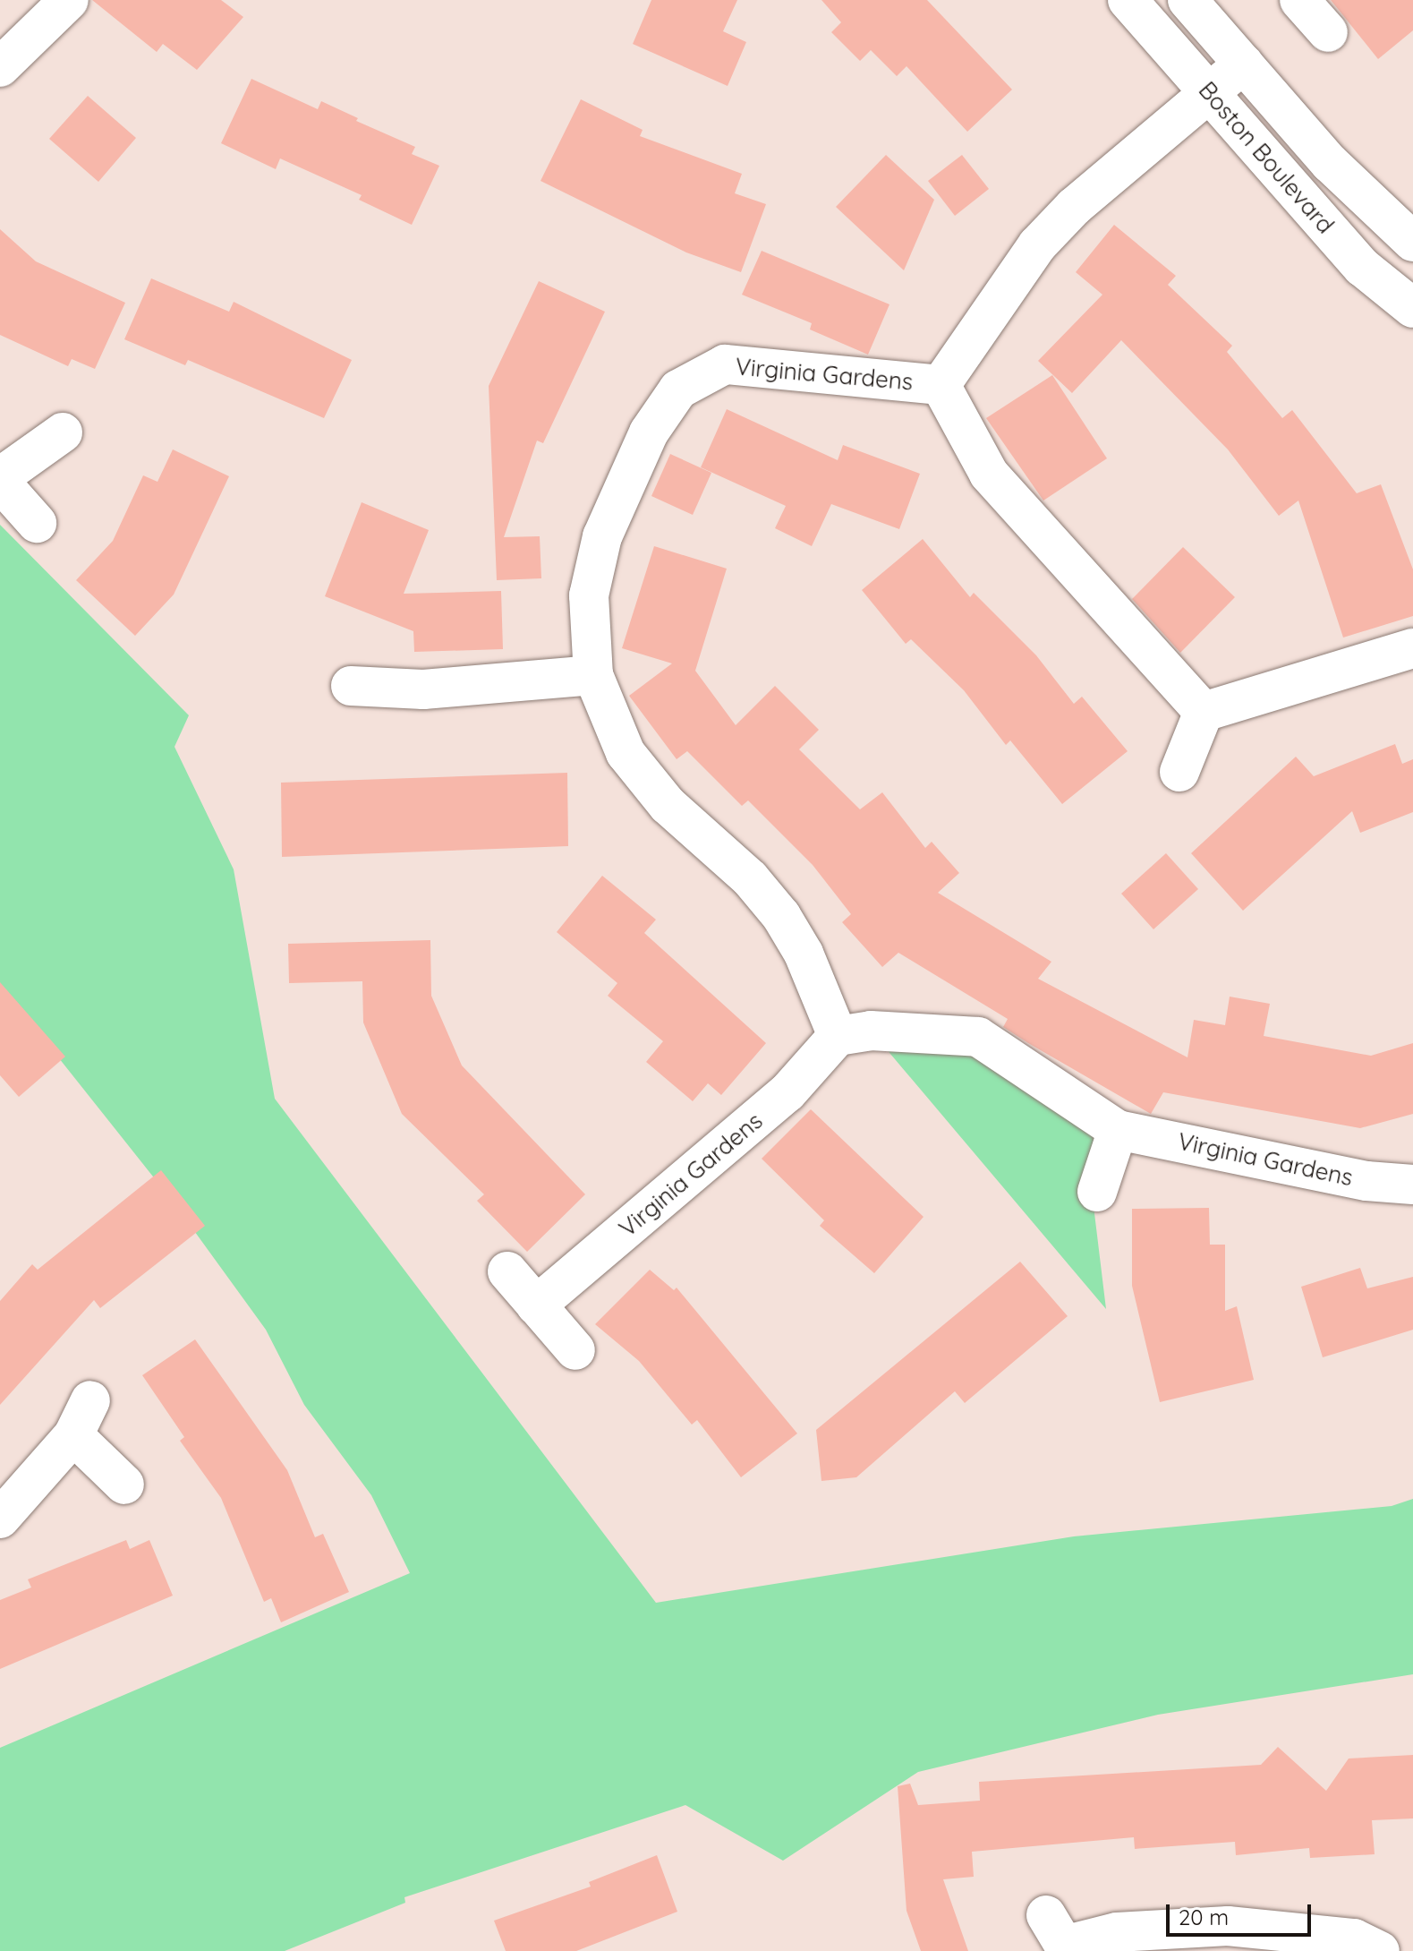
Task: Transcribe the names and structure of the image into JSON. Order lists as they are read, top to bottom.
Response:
{
  "streets": {
    "street": ["Boston Boulevard", "Virginia Gardens"]
  },
  "crossings": [
    ["Boston Boulevard", "Virginia Gardens"]
  ],
  "scale_bar": "20 m"
}
